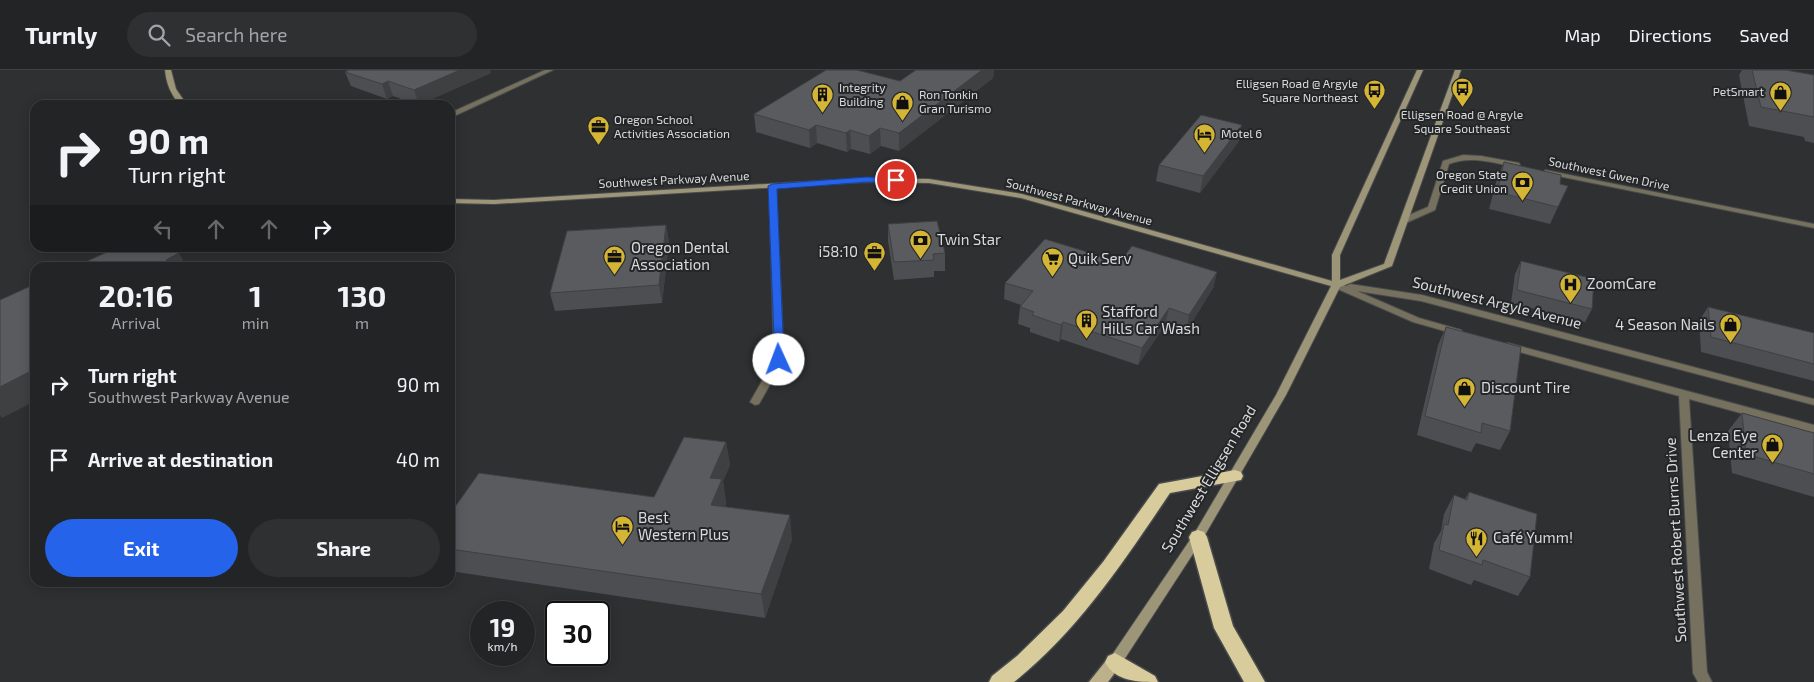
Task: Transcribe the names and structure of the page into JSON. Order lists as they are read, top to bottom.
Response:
{
  "streets": {
    "main road": ["Southwest Parkway Avenue", "Southwest Elligsen Road"],
    "street": ["Southwest Gwen Drive", "Southwest Argyle Avenue", "Southwest Robert Burns Drive"]
  },
  "crossings": [
    ["Southwest Parkway Avenue", "Southwest Argyle Avenue"],
    ["Southwest Parkway Avenue", "Southwest Elligsen Road"],
    ["Southwest Argyle Avenue", "Southwest Elligsen Road"]
  ],
  "places": {
    "bus stop": ["Elligsen Road @ Argyle Square Southeast", "Elligsen Road @ Argyle Square Northeast"],
    "shop": [
      "PetSmart",
      "Ron Tonkin Gran Turismo",
      "4 Season Nails",
      "Discount Tire",
      "Lenza Eye Center"
    ],
    "building": ["Integrity Building", "Stafford Hills Car Wash"],
    "office": ["Oregon School Activities Association", "i58:10", "Oregon Dental Association"],
    "hotel": ["Motel 6", "Best Western Plus"],
    "bank": ["Oregon State Credit Union", "Twin Star"],
    "supermarket": ["Quik Serv"],
    "hospital": ["ZoomCare"],
    "restaurant": ["Café Yumm!"]
  },
  "page": {
    "header": "Turnly",
    "search": "Search here",
    "nav": ["Map", "Directions", "Saved"],
    "turn": ["90 m", "Turn right"],
    "eta": [
      "20:16",
      "Arrival",
      "1",
      "min",
      "130",
      "m"
    ],
    "list": [
      {
        "name": "Turn right",
        "note": "Southwest Parkway Avenue",
        "value": "90 m"
      },
      {
        "name": "Arrive at destination",
        "value": "40 m"
      }
    ],
    "buttons": ["Exit", "Share"],
    "speed": "19 km/h",
    "limit": "30"
  }
}
